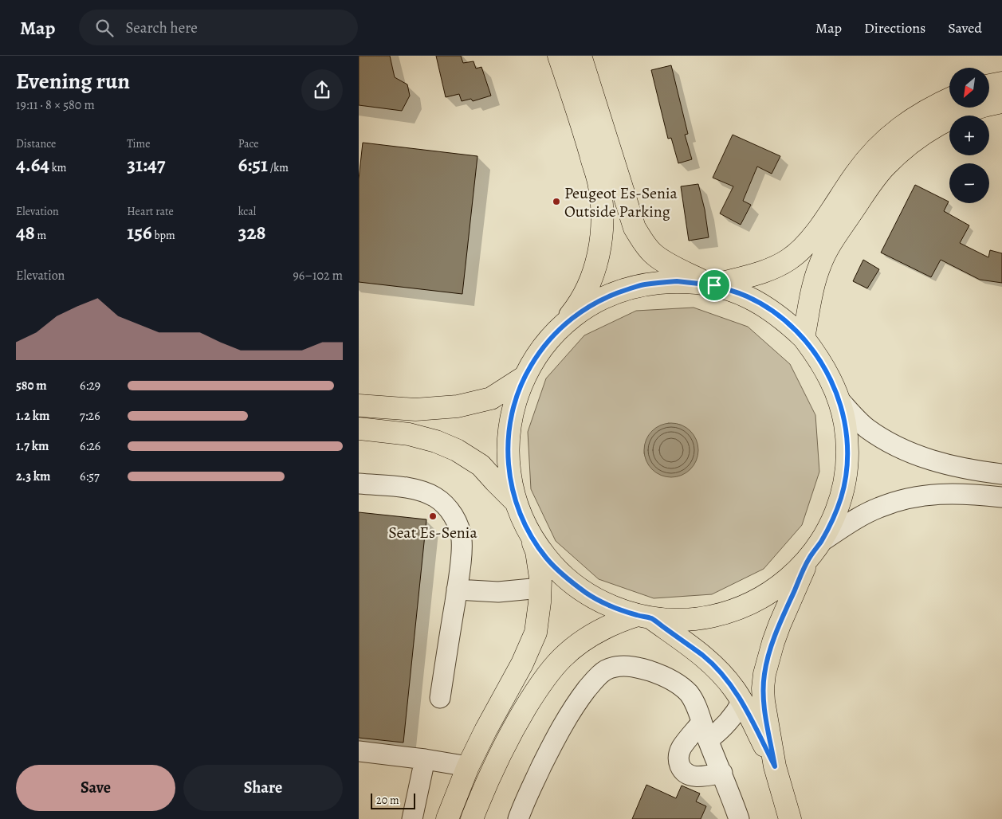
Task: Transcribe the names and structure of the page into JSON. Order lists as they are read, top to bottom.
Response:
{
  "places": ["Peugeot Es-Senia Outside Parking", "Seat Es-Senia"],
  "scale_bar": "20 m",
  "north": "bottom left",
  "page": {
    "header": "Map",
    "search": "Search here",
    "nav": ["Map", "Directions", "Saved"],
    "heading": ["Evening run", "19:11 · 8 × 580 m"],
    "map_buttons": ["+", "−"],
    "stats": [
      ["Distance", "4.64 km"],
      ["Time", "31:47"],
      ["Pace", "6:51 /km"],
      ["Elevation", "48 m"],
      ["Heart rate", "156 bpm"],
      ["kcal", "328"]
    ],
    "chart": ["Elevation", "96–102 m"],
    "list": [
      {
        "name": "580 m",
        "note": "6:29"
      },
      {
        "name": "1.2 km",
        "note": "7:26"
      },
      {
        "name": "1.7 km",
        "note": "6:26"
      },
      {
        "name": "2.3 km",
        "note": "6:57"
      }
    ],
    "buttons": ["Save", "Share"],
    "scale": "20 m"
  }
}
